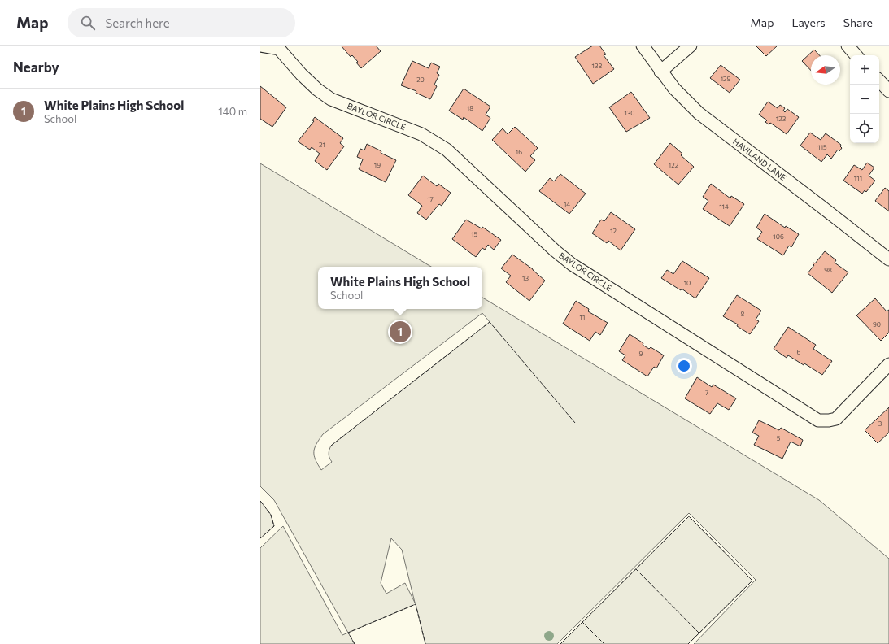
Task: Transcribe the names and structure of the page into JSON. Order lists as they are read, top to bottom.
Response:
{
  "streets": {
    "street": ["BAYLOR CIRCLE", "HAVILAND LANE"]
  },
  "house_numbers": [
    "138",
    "129",
    "20",
    "18",
    "130",
    "123",
    "21",
    "115",
    "16",
    "19",
    "122",
    "111",
    "17",
    "14",
    "114",
    "12",
    "15",
    "106",
    "98",
    "13",
    "10",
    "8",
    "11",
    "90",
    "6",
    "9",
    "7",
    "3",
    "5"
  ],
  "north": "left",
  "page": {
    "header": "Map",
    "search": "Search here",
    "nav": ["Map", "Layers", "Share"],
    "heading": "Nearby",
    "map_buttons": ["+", "−"],
    "list": [
      {
        "mark": "1",
        "name": "White Plains High School",
        "note": "School",
        "value": "140 m"
      }
    ],
    "popup": ["White Plains High School", "School"],
    "pins": "1"
  }
}
